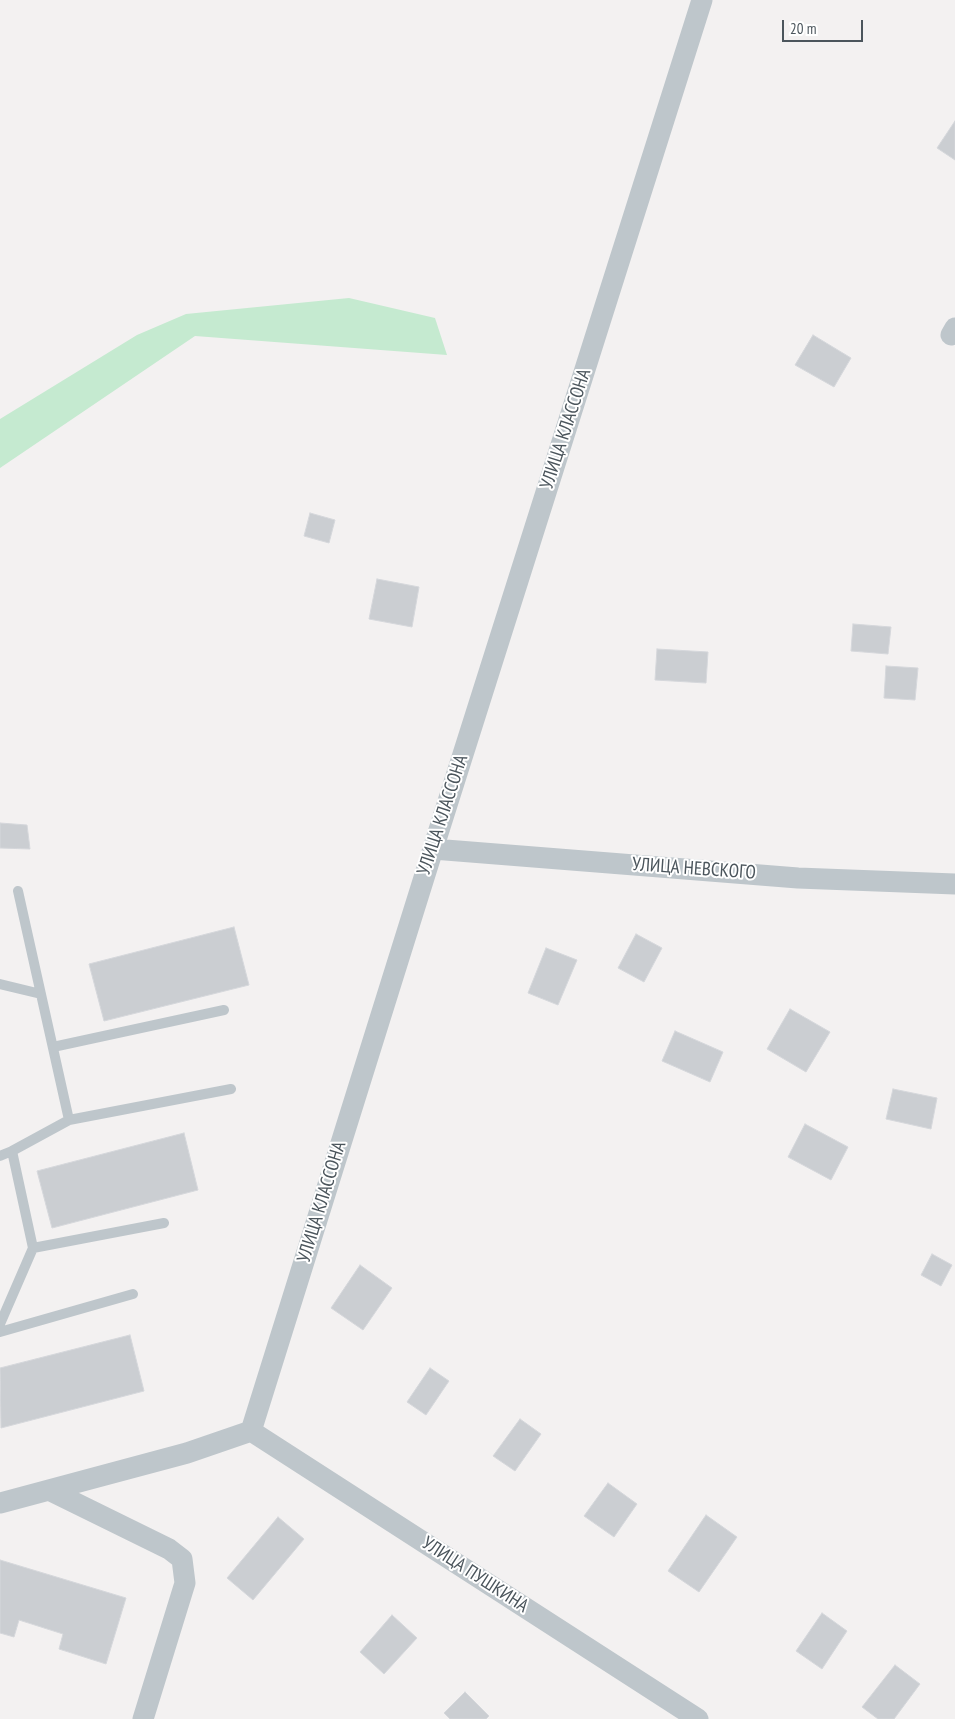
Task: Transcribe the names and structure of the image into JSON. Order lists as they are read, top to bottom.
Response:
{
  "streets": {
    "street": ["УЛИЦА КЛАССОНА", "УЛИЦА НЕВСКОГО", "УЛИЦА ПУШКИНА"]
  },
  "crossings": [
    ["УЛИЦА КЛАССОНА", "УЛИЦА НЕВСКОГО"],
    ["УЛИЦА КЛАССОНА", "УЛИЦА ПУШКИНА"]
  ],
  "scale_bar": "20 m"
}
